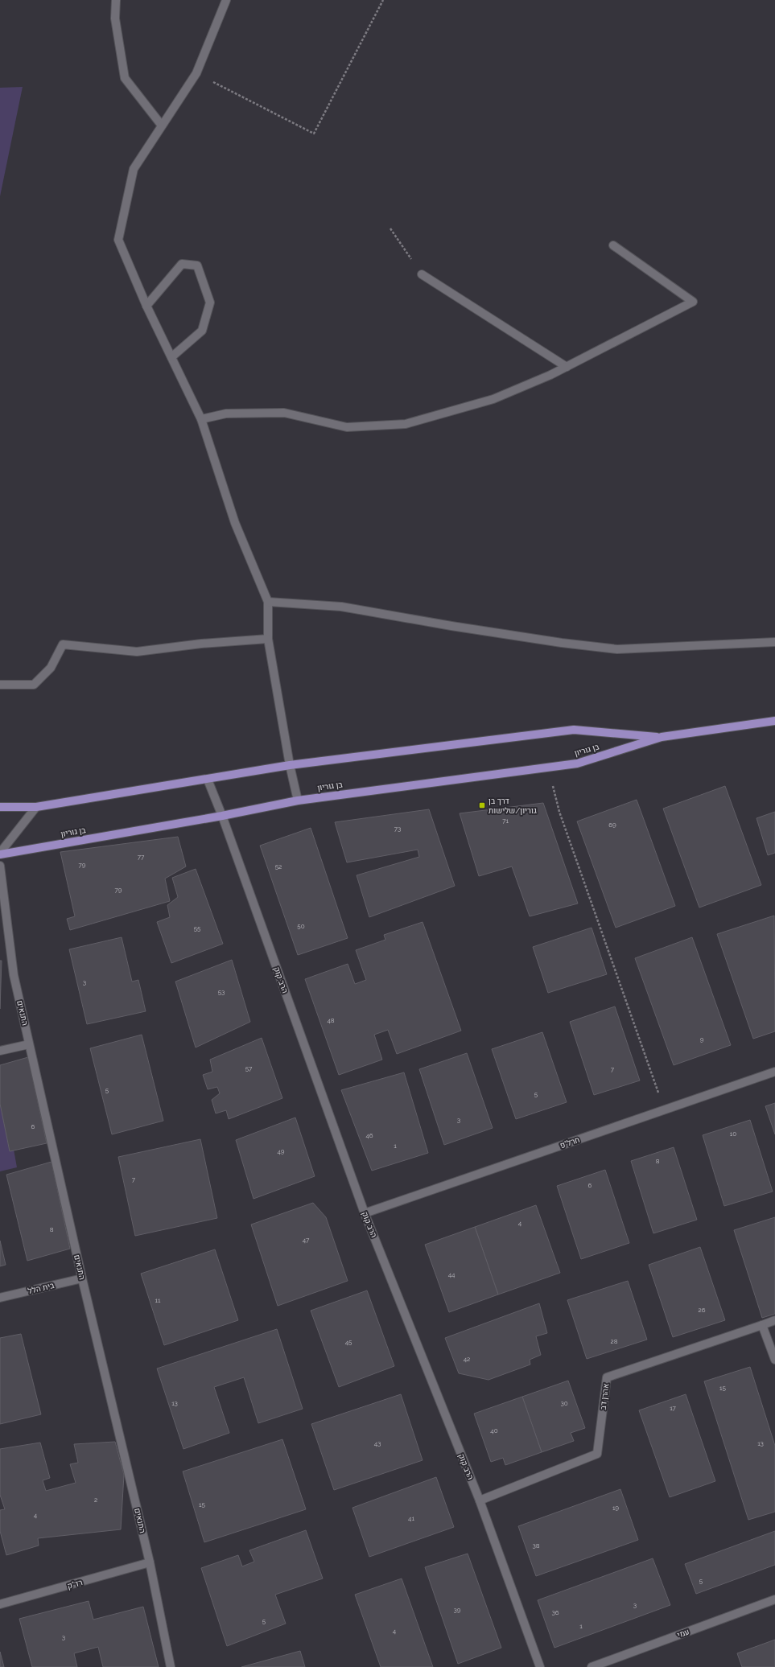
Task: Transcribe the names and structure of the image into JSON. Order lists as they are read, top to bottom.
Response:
{
  "streets": {
    "main road": ["בן גוריון"],
    "street": [
      "הרב קוק",
      "התנאים",
      "חרל\"פ",
      "בית הלל",
      "אהרן דב",
      "רד\"ק",
      "עמי"
    ]
  },
  "crossings": [
    ["בן גוריון", "הרב קוק"],
    ["הרב קוק", "חרל\"פ"],
    ["הרב קוק", "אהרן דב"],
    ["התנאים", "בית הלל"],
    ["התנאים", "רד\"ק"]
  ],
  "places": {
    "transit": ["דרך בן גוריון/שלישות"]
  },
  "house_numbers": [
    "71",
    "69",
    "73",
    "77",
    "79",
    "52",
    "79",
    "50",
    "55",
    "3",
    "53",
    "48",
    "9",
    "57",
    "7",
    "5",
    "5",
    "3",
    "6",
    "10",
    "46",
    "1",
    "49",
    "8",
    "7",
    "6",
    "4",
    "8",
    "47",
    "44",
    "11",
    "26",
    "28",
    "45",
    "42",
    "15",
    "13",
    "30",
    "17",
    "40",
    "43",
    "13",
    "2",
    "15",
    "19",
    "4",
    "41",
    "38",
    "5",
    "3",
    "39",
    "36",
    "5",
    "1",
    "4",
    "3"
  ]
}
